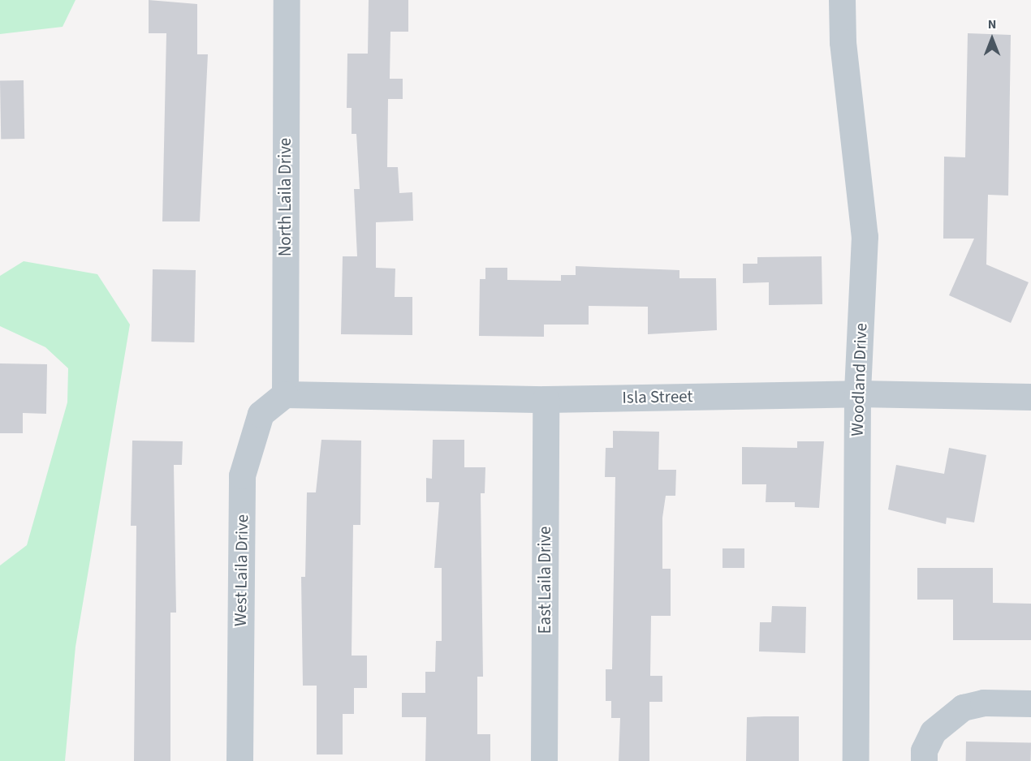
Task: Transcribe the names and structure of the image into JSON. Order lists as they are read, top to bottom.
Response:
{
  "streets": {
    "street": [
      "North Laila Drive",
      "Woodland Drive",
      "Isla Street",
      "West Laila Drive",
      "East Laila Drive"
    ]
  },
  "crossings": [
    ["North Laila Drive", "Isla Street"],
    ["North Laila Drive", "West Laila Drive"],
    ["Woodland Drive", "Isla Street"],
    ["Isla Street", "West Laila Drive"],
    ["Isla Street", "East Laila Drive"]
  ],
  "north": "top"
}
